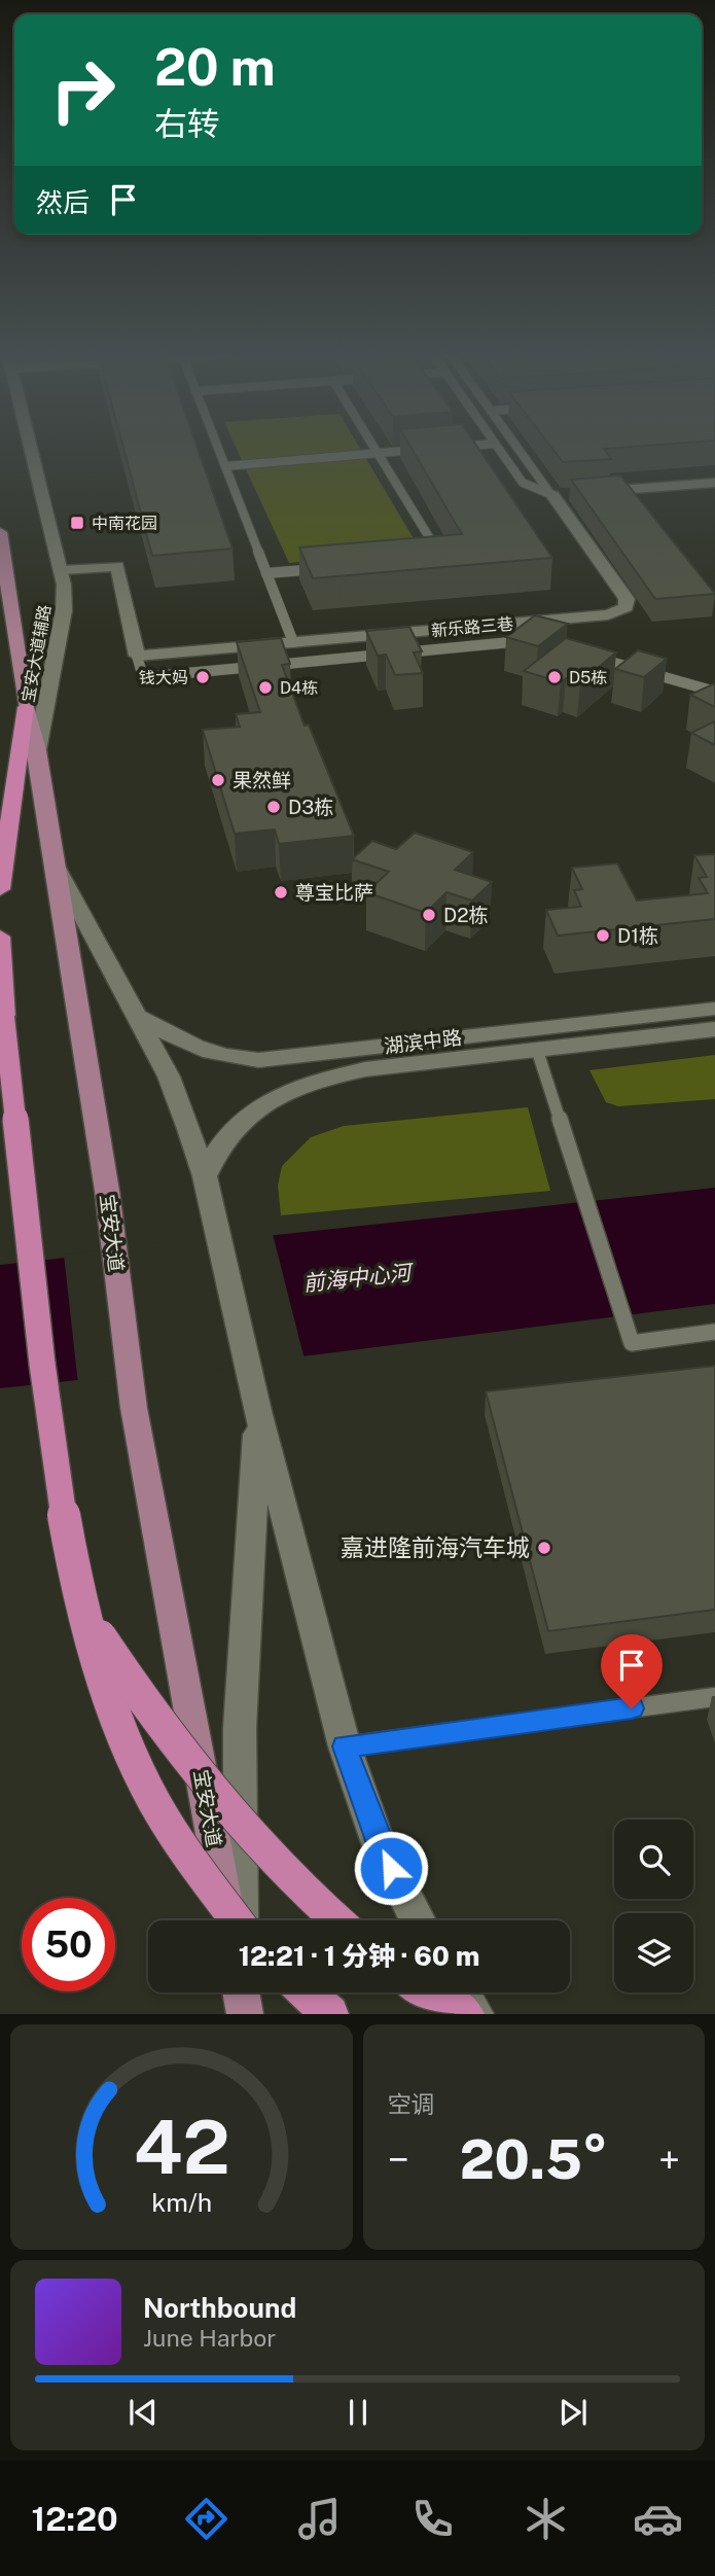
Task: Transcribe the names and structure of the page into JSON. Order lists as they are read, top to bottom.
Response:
{
  "streets": {
    "main road": [
      "新乐路三巷",
      "宝安大道辅路",
      "湖滨中路",
      "宝安大道"
    ]
  },
  "crossings": [
    ["宝安大道辅路", "宝安大道"]
  ],
  "water": ["前海中心河"],
  "places": {
    "transit": ["中南花园"],
    "other": [
      "钱大妈",
      "D5栋",
      "D4栋",
      "果然鲜",
      "D3栋",
      "尊宝比萨",
      "D2栋",
      "D1栋",
      "嘉进隆前海汽车城"
    ]
  },
  "page": {
    "turn": ["20 m", "右转"],
    "then": "然后",
    "limit": "50",
    "trip": "12:21 · 1 分钟 · 60 m",
    "tile": "空调",
    "heat": ["−", "20.5°", "+"],
    "song": ["Northbound", "June Harbor"],
    "tabs": "12:20",
    "gauge": ["42", "km/h"]
  }
}
